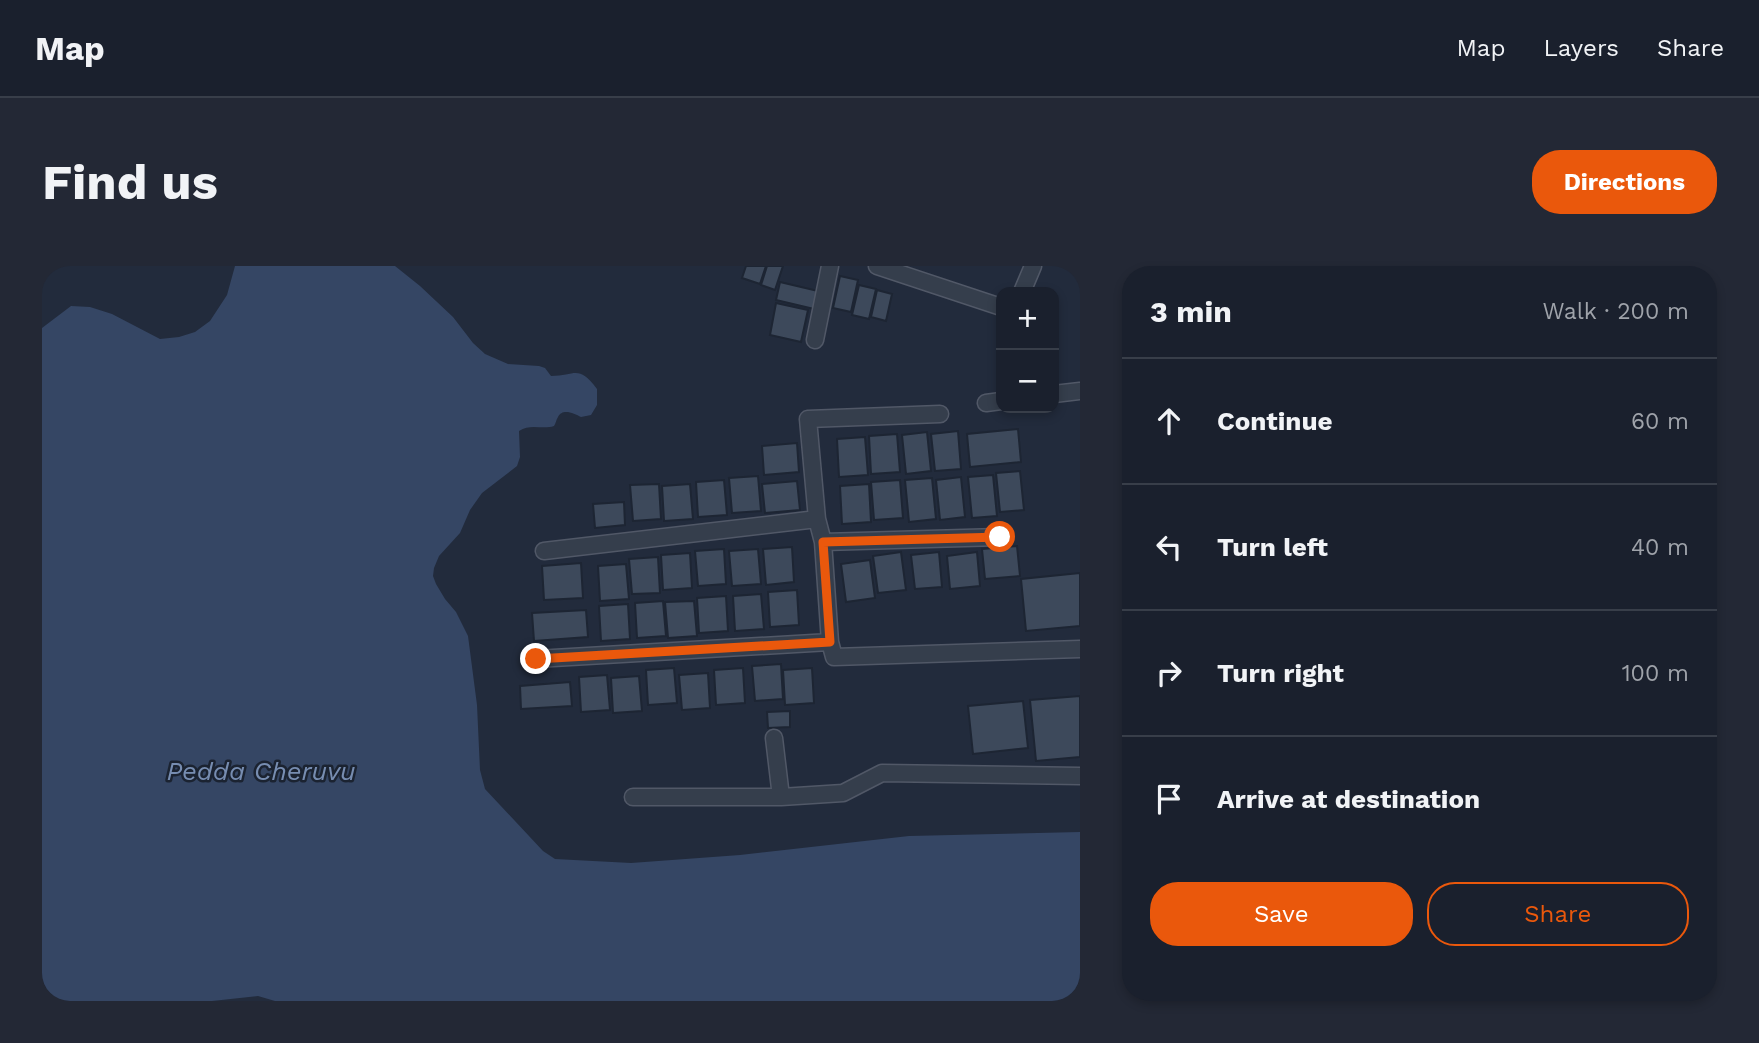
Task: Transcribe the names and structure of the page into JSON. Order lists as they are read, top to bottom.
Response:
{
  "water": ["Pedda Cheruvu"],
  "page": {
    "header": "Map",
    "nav": ["Map", "Layers", "Share"],
    "buttons": [
      "Directions",
      ["Save", "Share"]
    ],
    "title": "Find us",
    "heading": ["3 min", "Walk · 200 m"],
    "map_buttons": ["+", "−"],
    "list": [
      ["Continue", "60 m"],
      ["Turn left", "40 m"],
      ["Turn right", "100 m"],
      "Arrive at destination"
    ]
  }
}
